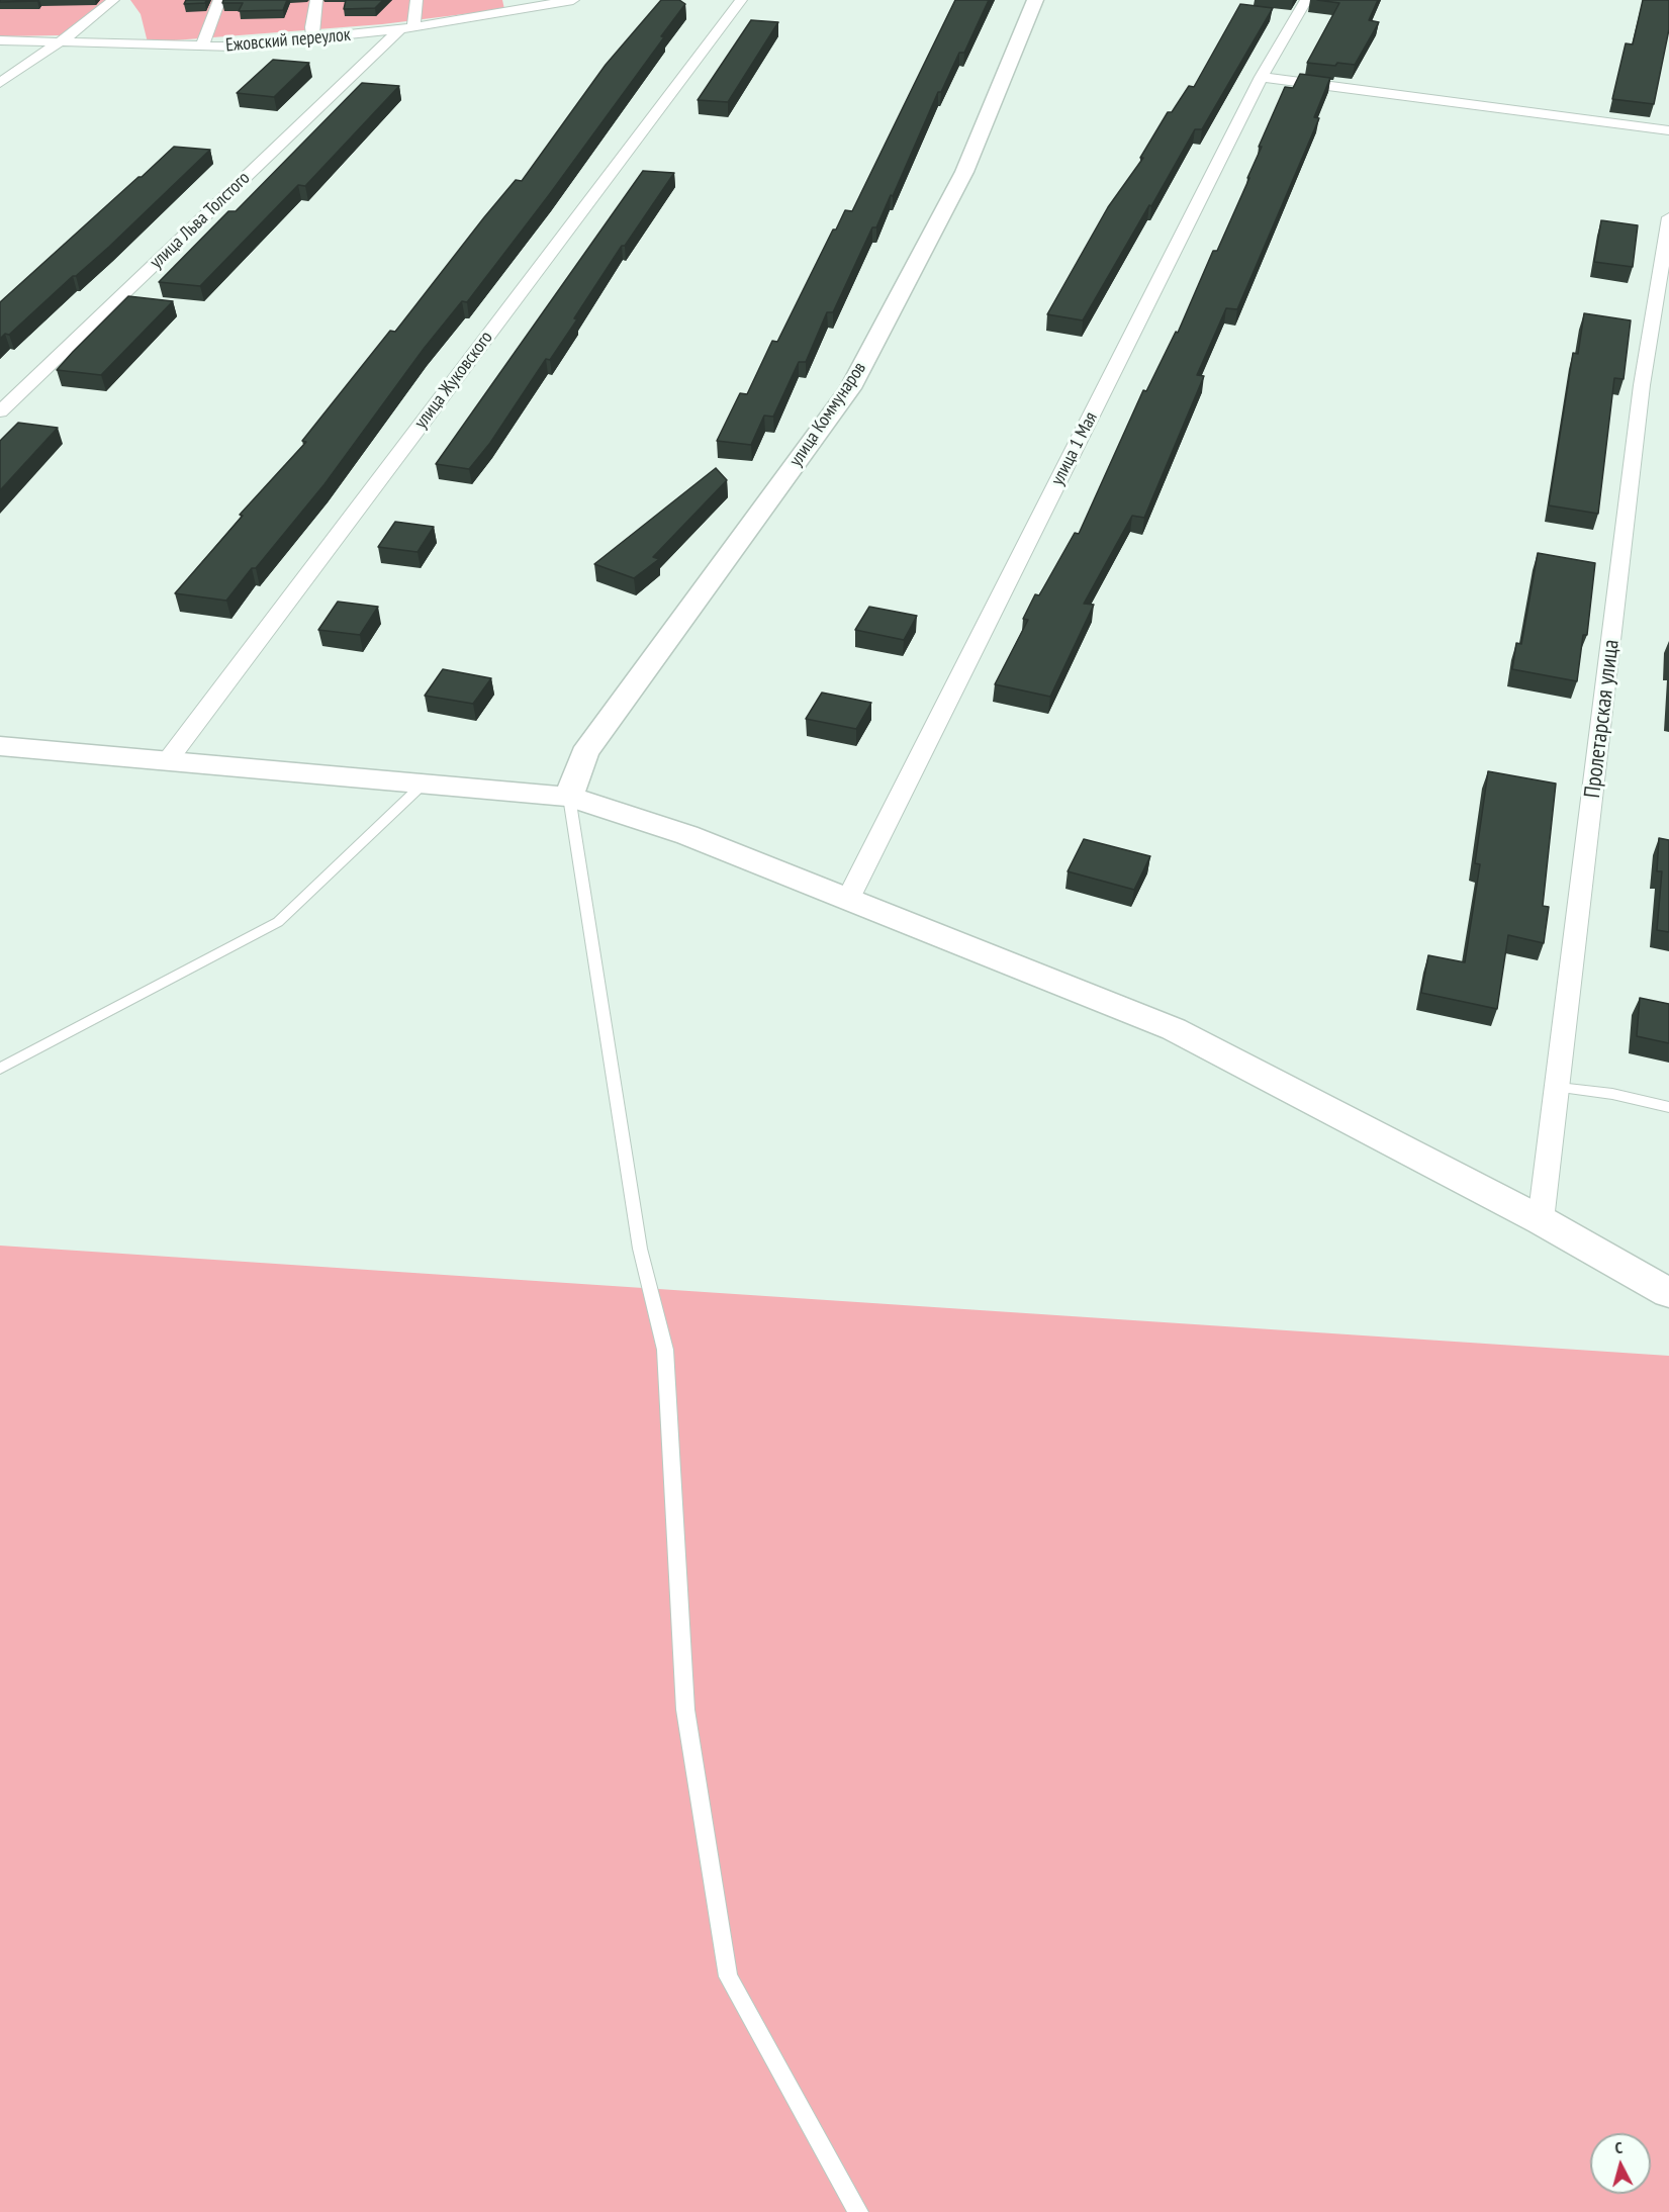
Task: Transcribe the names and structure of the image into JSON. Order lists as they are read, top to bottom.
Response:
{
  "streets": {
    "main road": ["улица Коммунаров"],
    "street": [
      "Ежовский переулок",
      "улица Льва Толстого",
      "улица Жуковского",
      "улица 1 Мая",
      "Пролетарская улица"
    ]
  },
  "crossings": [
    ["Ежовский переулок", "улица Льва Толстого"]
  ],
  "north": "top"
}
